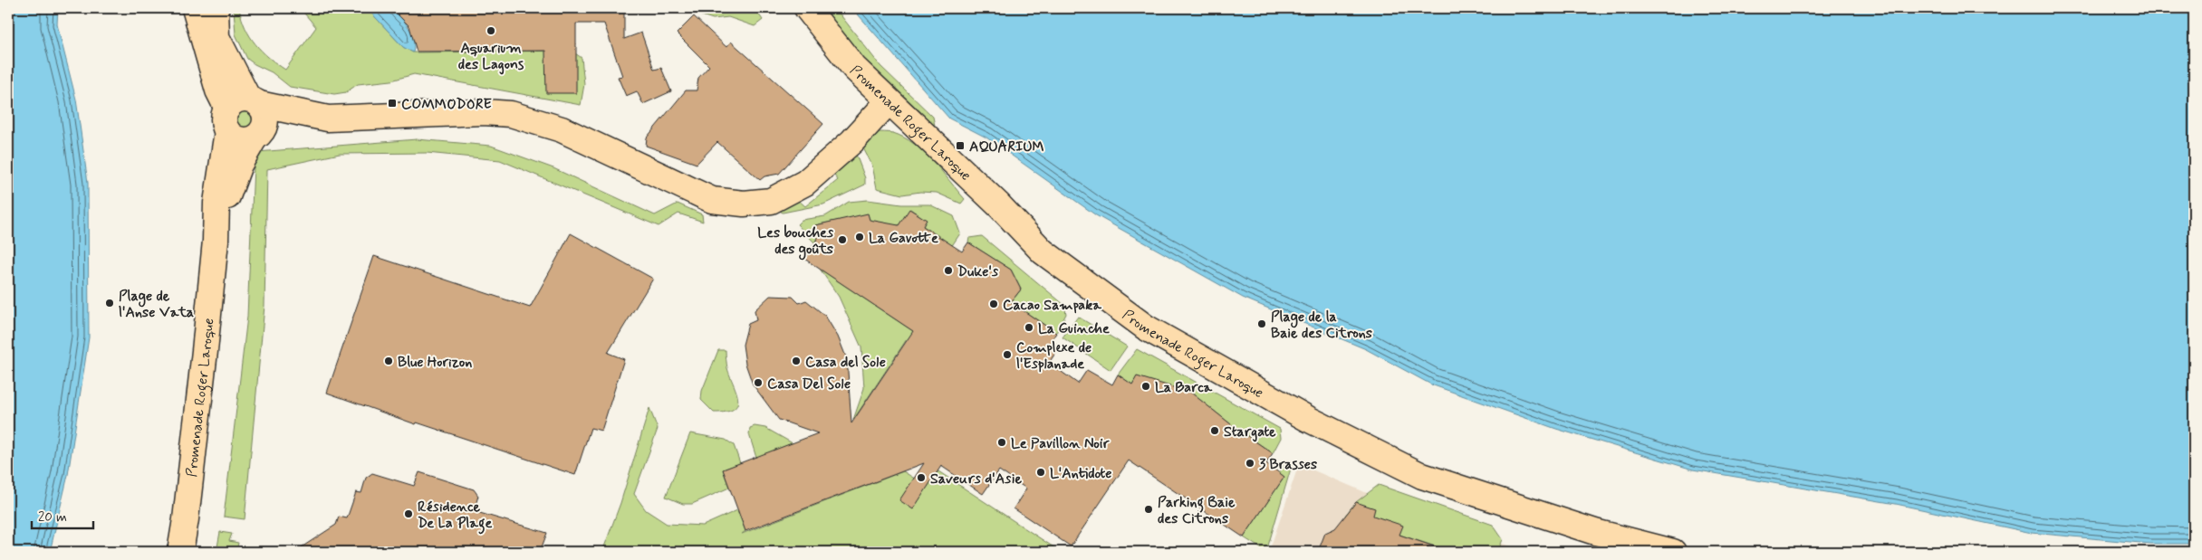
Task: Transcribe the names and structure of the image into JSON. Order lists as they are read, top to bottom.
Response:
{
  "streets": {
    "main road": ["Promenade Roger Laroque"]
  },
  "places": {
    "other": [
      "Aquarium des Lagons",
      "La Gavotte",
      "Les bouches des goûts",
      "Duke's",
      "Plage de l'Anse Vata",
      "Cacao Sampaka",
      "Plage de la Baie des Citrons",
      "La Guinche",
      "Complexe de l'Esplanade",
      "Blue Horizon",
      "Casa del Sole",
      "Casa Del Sole",
      "La Barca",
      "Stargate",
      "Le Pavillon Noir",
      "3 Brasses",
      "L'Antidote",
      "Saveurs d'Asie",
      "Parking Baie des Citrons",
      "Résidence De La Plage"
    ],
    "transit": ["COMMODORE", "AQUARIUM"]
  },
  "scale_bar": "20 m"
}
